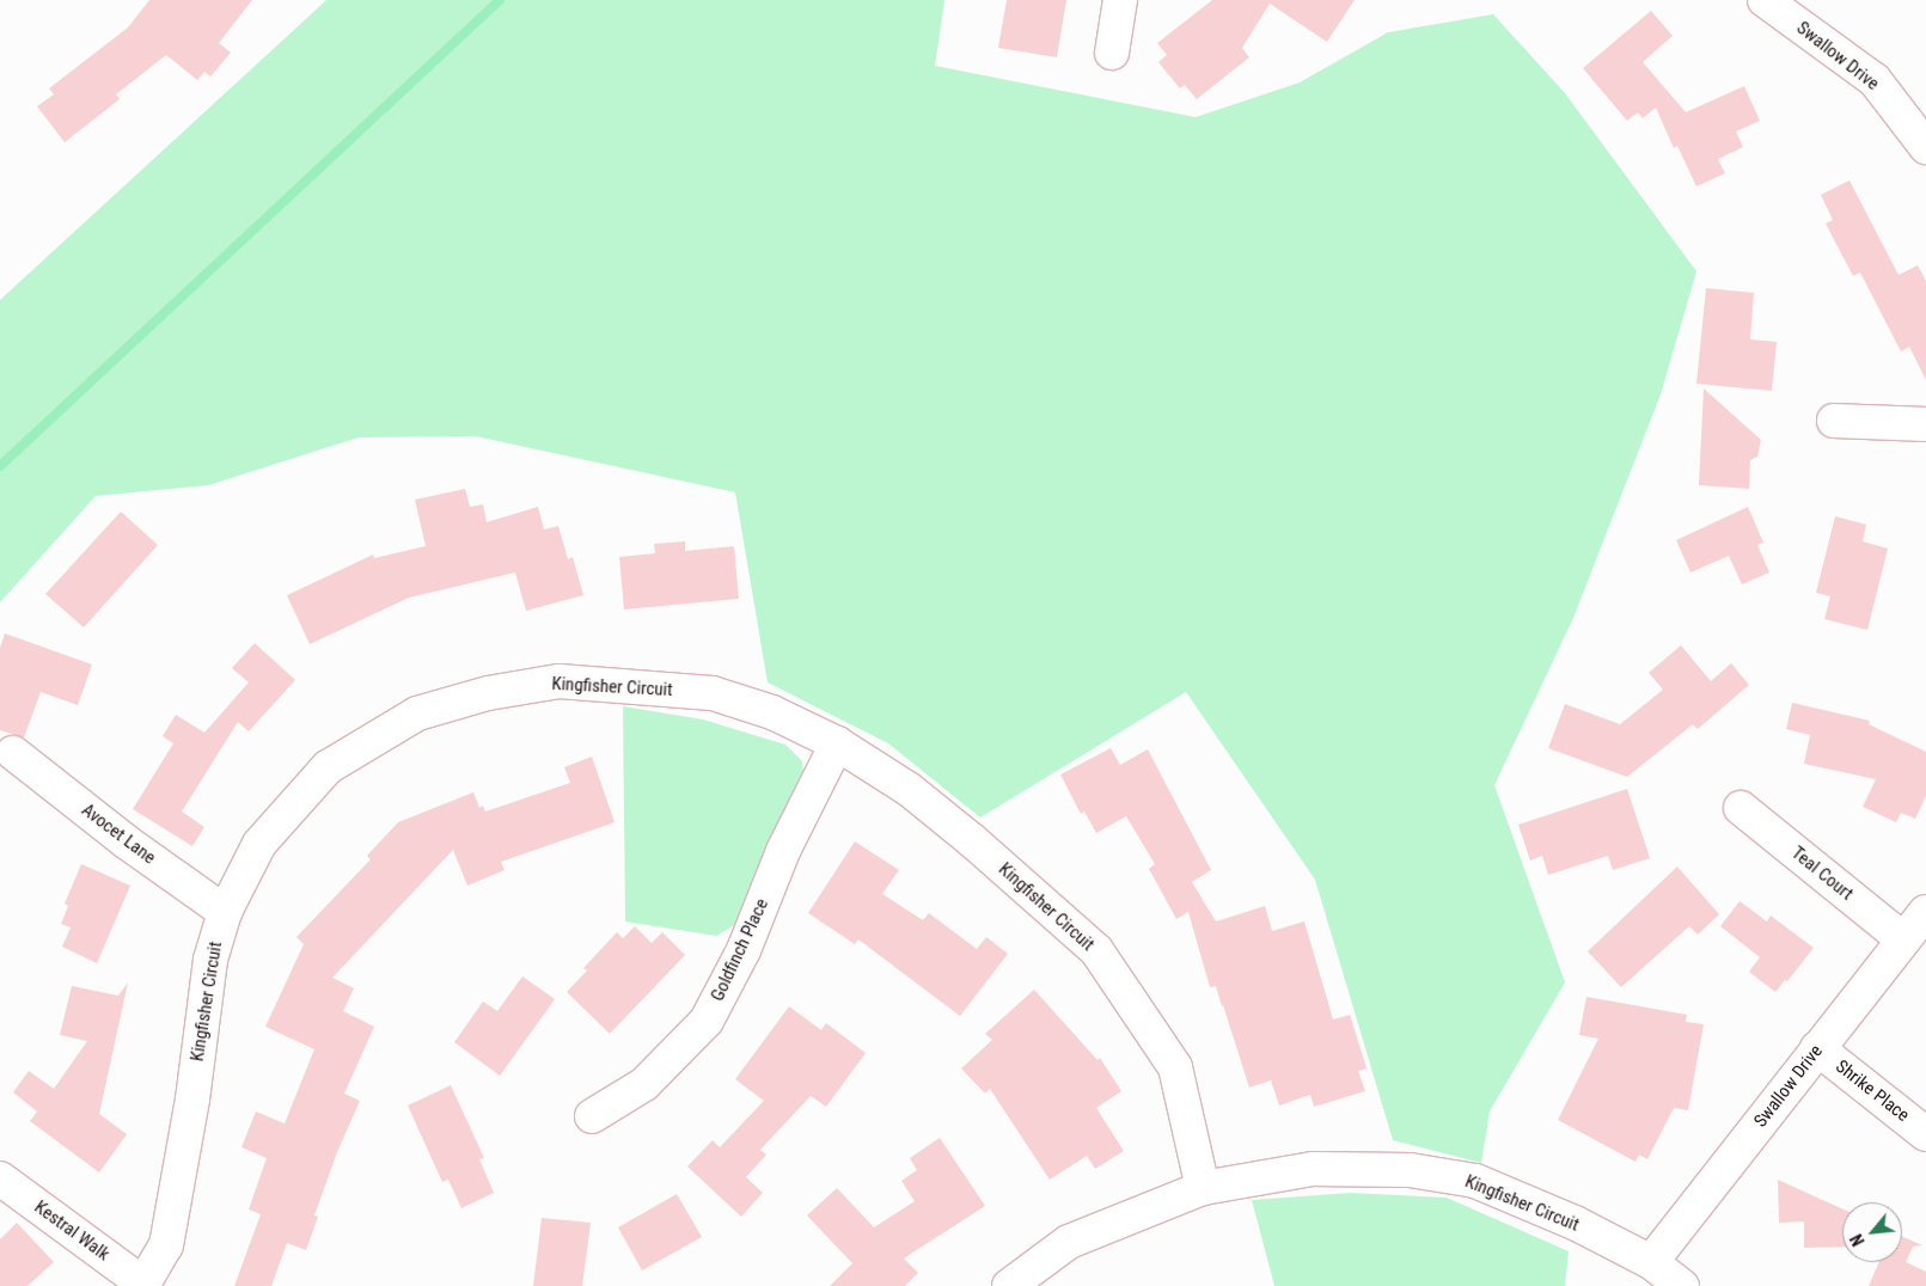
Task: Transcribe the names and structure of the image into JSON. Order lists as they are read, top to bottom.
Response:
{
  "streets": {
    "street": [
      "Swallow Drive",
      "Kingfisher Circuit",
      "Avocet Lane",
      "Teal Court",
      "Goldfinch Place",
      "Shrike Place",
      "Kestral Walk"
    ]
  },
  "crossings": [
    ["Swallow Drive", "Kingfisher Circuit"],
    ["Swallow Drive", "Teal Court"],
    ["Swallow Drive", "Shrike Place"],
    ["Kingfisher Circuit", "Avocet Lane"],
    ["Kingfisher Circuit", "Goldfinch Place"],
    ["Kingfisher Circuit", "Kestral Walk"]
  ],
  "north": "bottom left"
}
